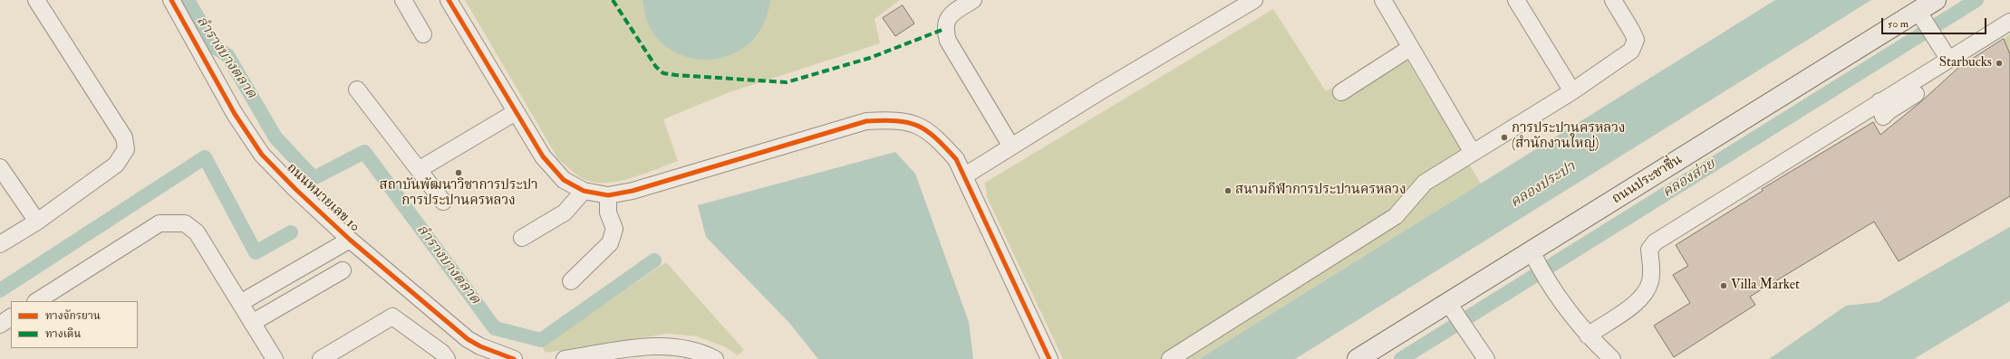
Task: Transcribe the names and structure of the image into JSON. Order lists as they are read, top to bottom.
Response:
{
  "streets": {
    "main road": ["ถนนประชาชื่น"],
    "street": ["ถนนหมายเลข 10"]
  },
  "water": ["ลำรางบางตลาด", "คลองส่วย", "คลองประปา"],
  "places": [
    "Starbucks",
    "การประปานครหลวง (สำนักงานใหญ่)",
    "สถาบันพัฒนาวิชาการประปา การประปานครหลวง",
    "สนามกีฬาการประปานครหลวง",
    "Villa Market"
  ],
  "legend": ["ทางจักรยาน", "ทางเดิน"],
  "scale_bar": "50 m"
}
